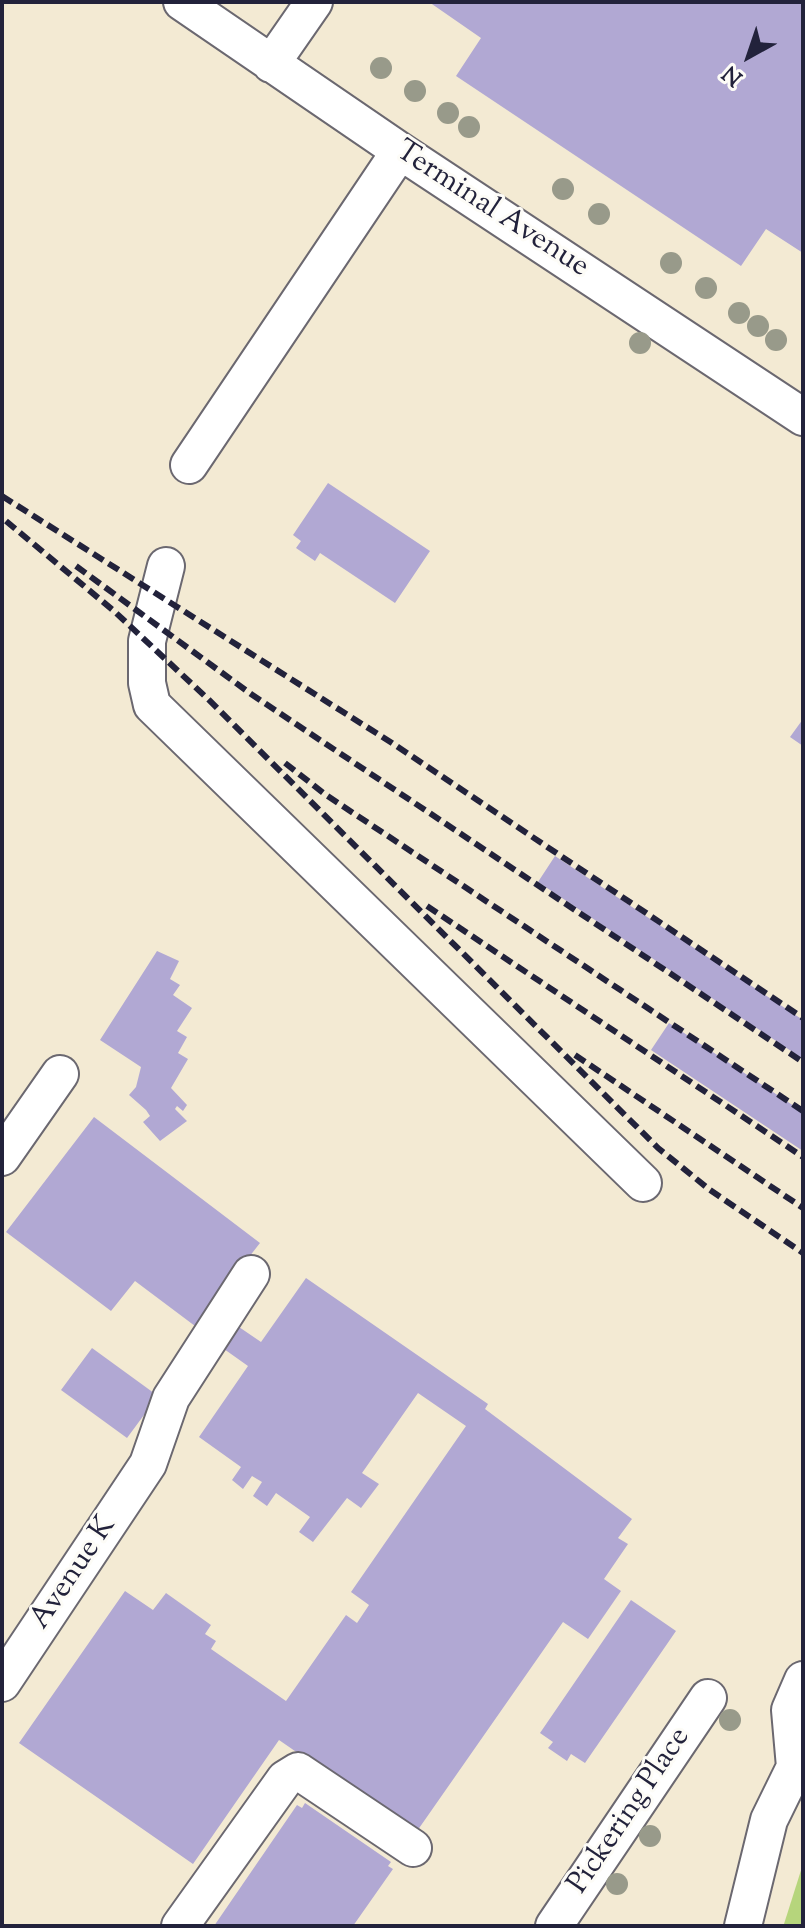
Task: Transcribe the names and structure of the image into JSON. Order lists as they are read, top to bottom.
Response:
{
  "streets": {
    "street": ["Terminal Avenue", "Avenue K", "Pickering Place"]
  },
  "north": "bottom left"
}
